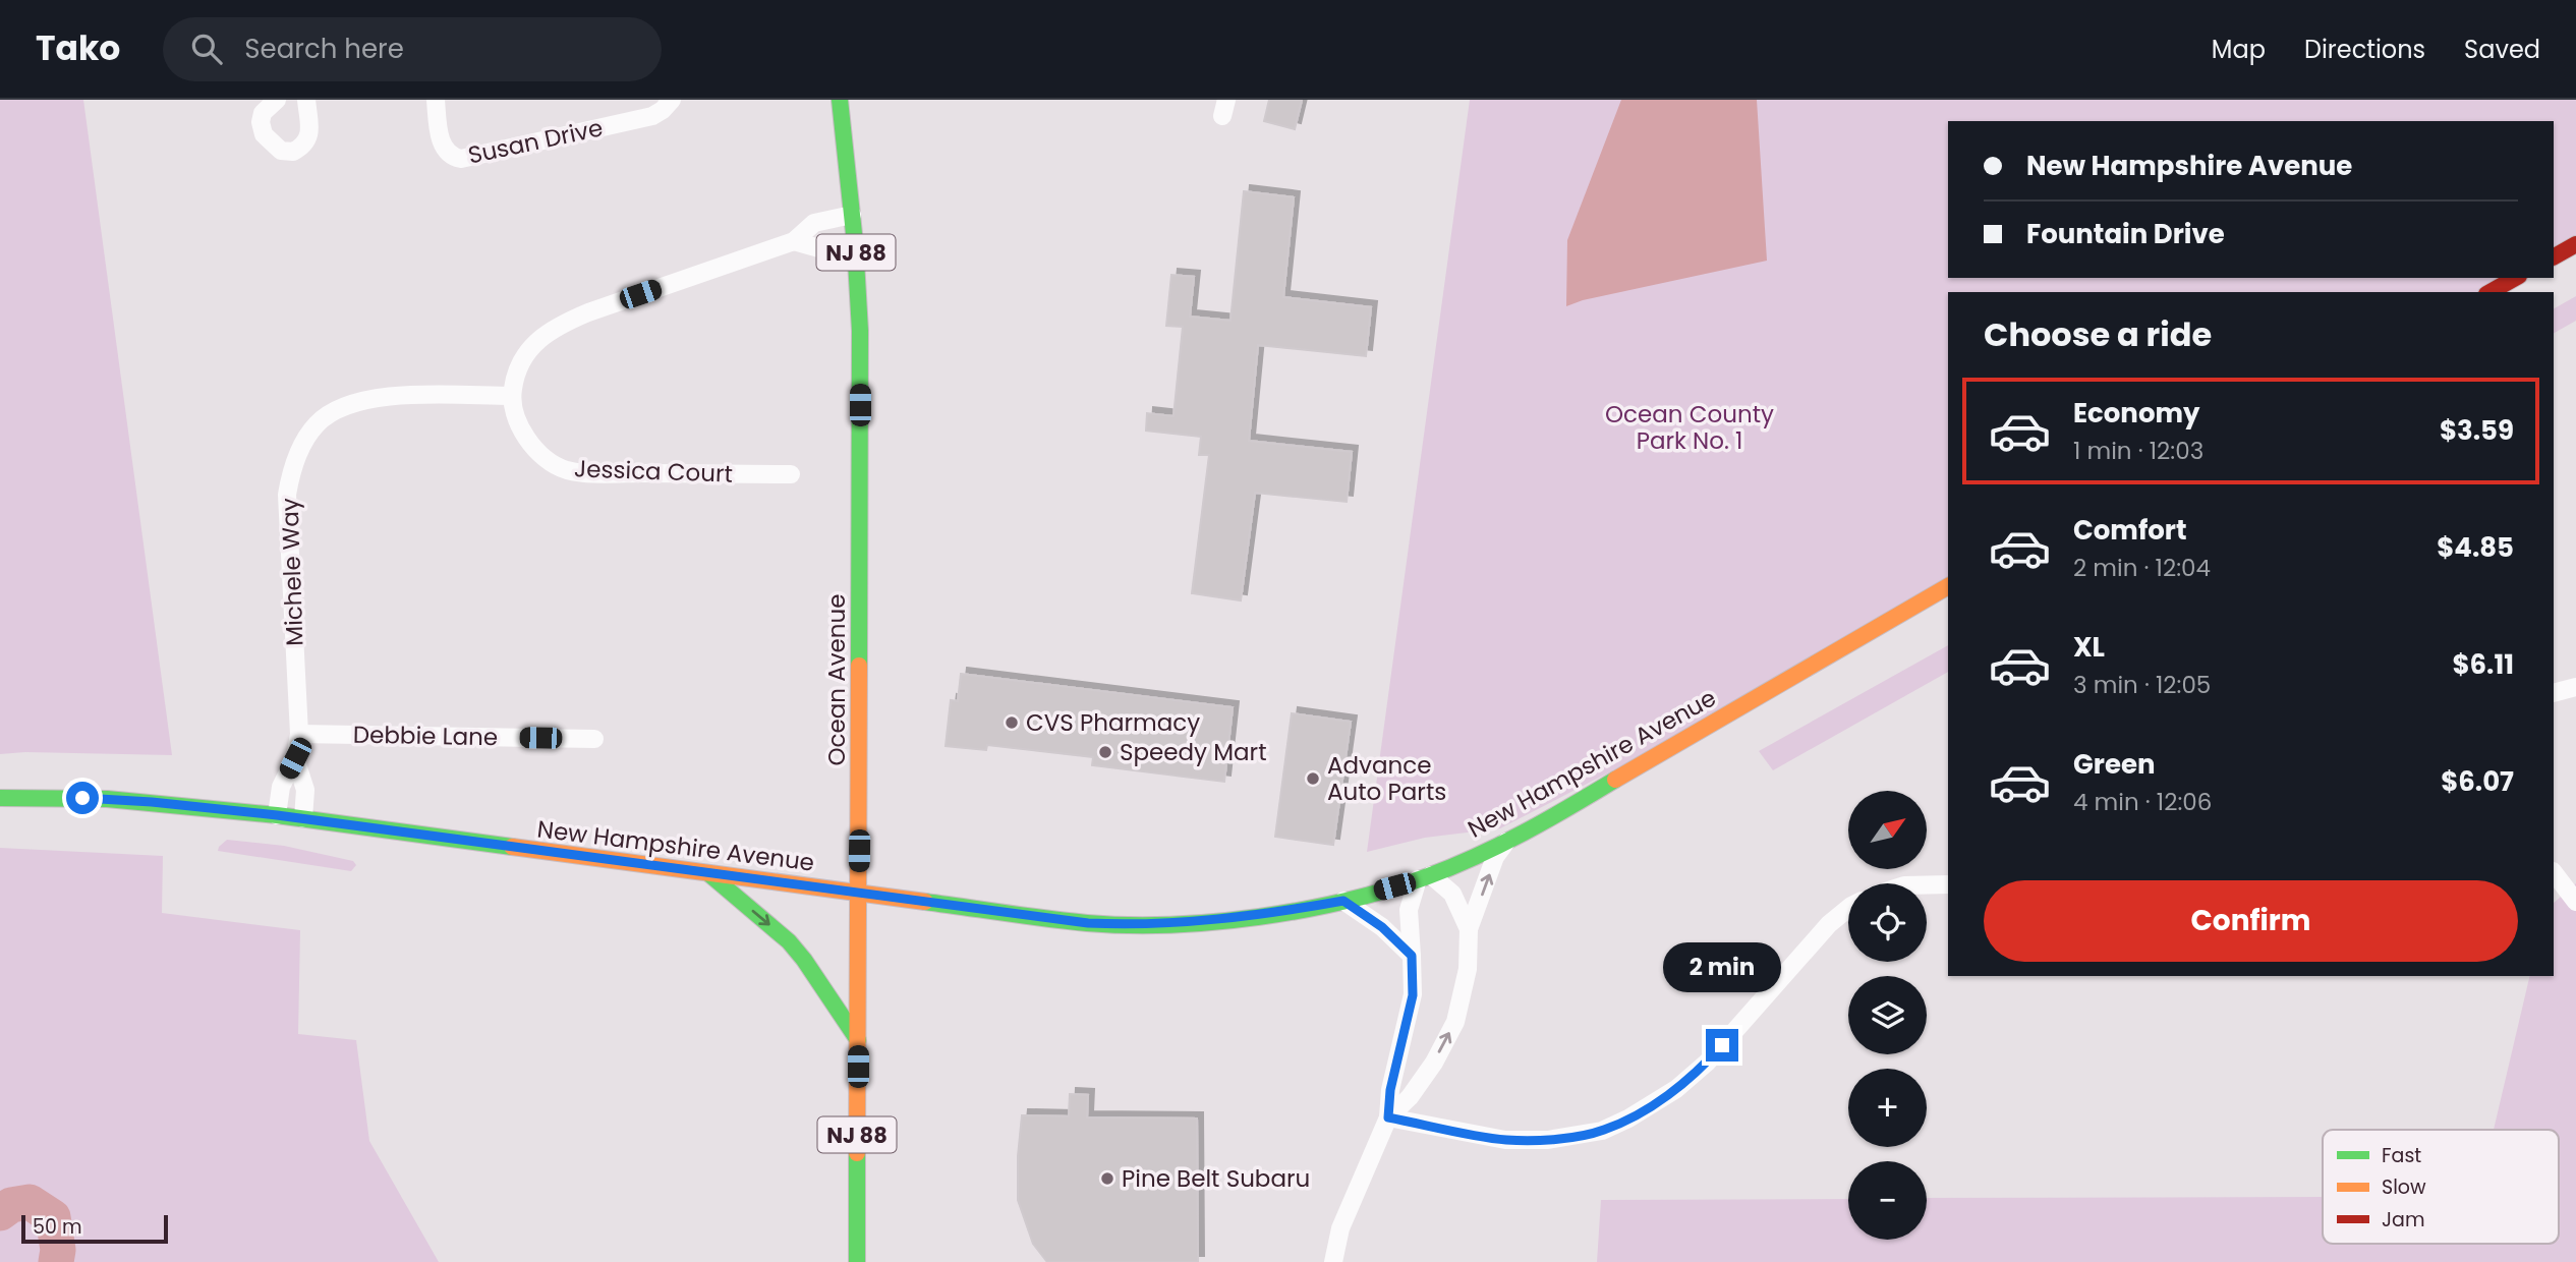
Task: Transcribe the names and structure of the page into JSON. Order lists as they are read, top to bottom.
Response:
{
  "streets": {
    "main road": ["NJ 88", "Ocean Avenue", "New Hampshire Avenue"],
    "street": [
      "Susan Drive",
      "Jessica Court",
      "Michele Way",
      "Debbie Lane"
    ]
  },
  "crossings": [
    ["Jessica Court", "Michele Way"],
    ["Michele Way", "Debbie Lane"],
    ["Michele Way", "New Hampshire Avenue"],
    ["Ocean Avenue", "New Hampshire Avenue"]
  ],
  "parks": ["Ocean County Park No. 1"],
  "places": [
    "CVS Pharmacy",
    "Speedy Mart",
    "Advance Auto Parts",
    "Pine Belt Subaru"
  ],
  "legend": ["Fast", "Slow", "Jam"],
  "scale_bar": "50 m",
  "north": "top right",
  "page": {
    "header": "Tako",
    "search": "Search here",
    "nav": ["Map", "Directions", "Saved"],
    "banner": ["New Hampshire Avenue", "Fountain Drive"],
    "heading": "Choose a ride",
    "list": [
      {
        "name": "Economy",
        "note": "1 min · 12:03",
        "value": "$3.59"
      },
      {
        "name": "Comfort",
        "note": "2 min · 12:04",
        "value": "$4.85"
      },
      {
        "name": "XL",
        "note": "3 min · 12:05",
        "value": "$6.11"
      },
      {
        "name": "Green",
        "note": "4 min · 12:06",
        "value": "$6.07"
      }
    ],
    "map_buttons": ["+", "−"],
    "buttons": "Confirm",
    "bubble": "2 min",
    "scale": "50 m"
  }
}
